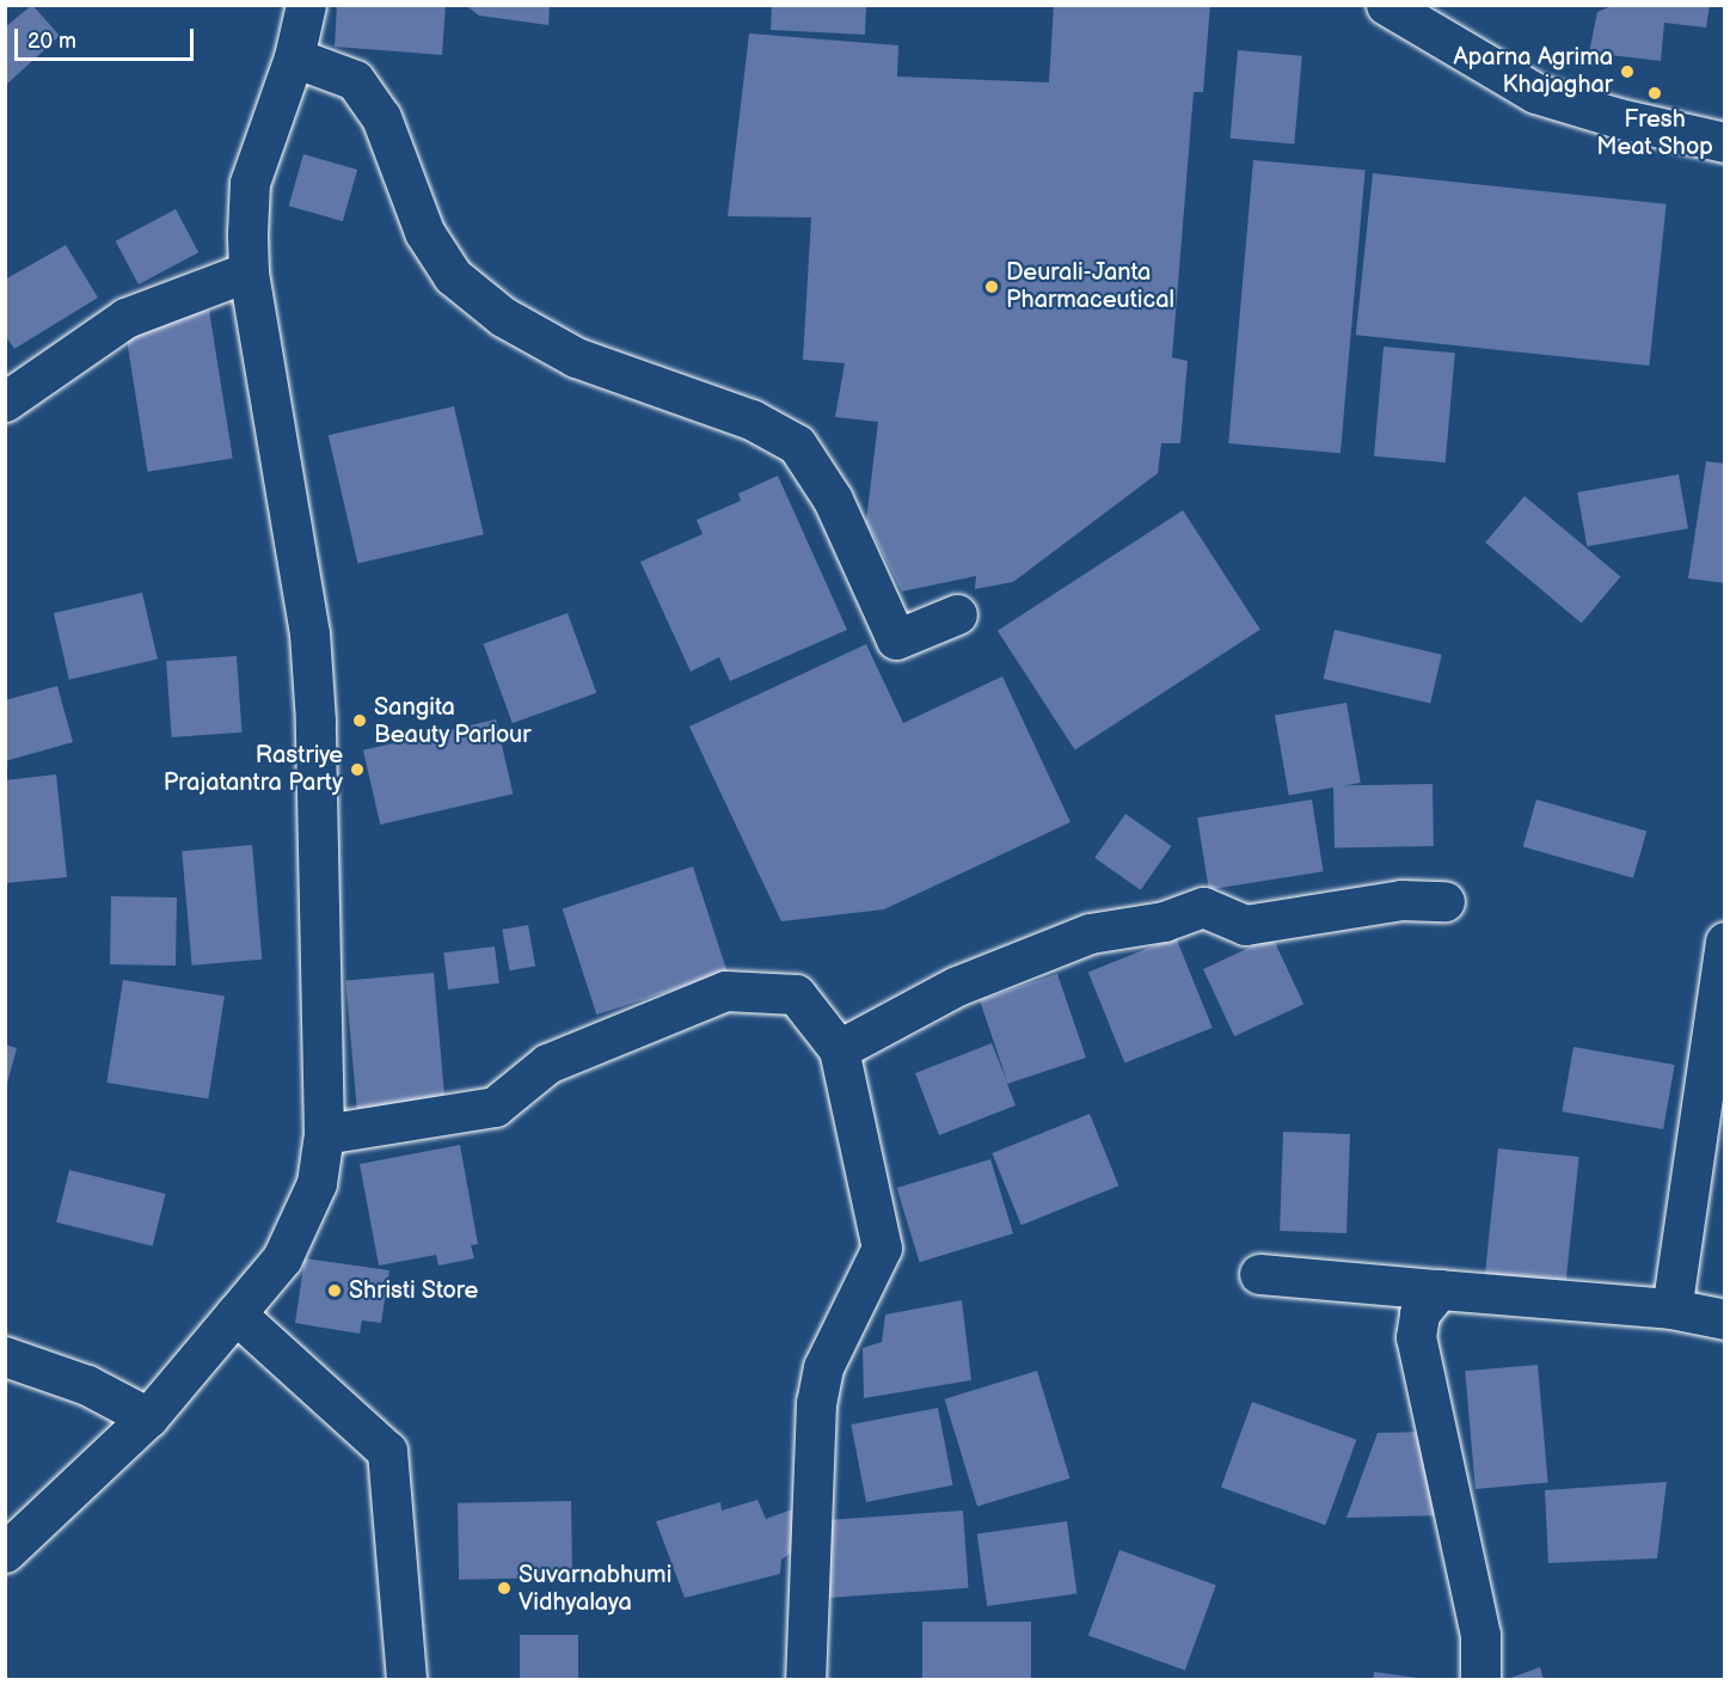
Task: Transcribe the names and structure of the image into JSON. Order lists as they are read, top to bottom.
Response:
{
  "places": [
    "Aparna Agrima Khajaghar",
    "Fresh Meat Shop",
    "Deurali-Janta Pharmaceutical",
    "Sangita Beauty Parlour",
    "Rastriye Prajatantra Party",
    "Shristi Store",
    "Suvarnabhumi Vidhyalaya"
  ],
  "scale_bar": "20 m"
}
